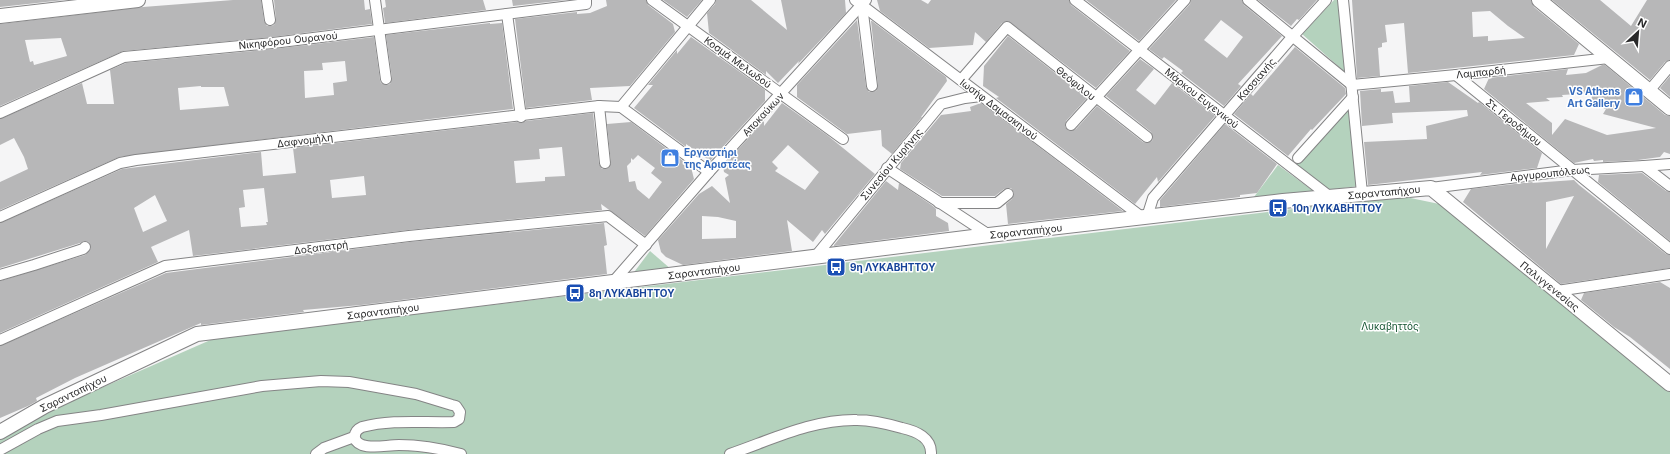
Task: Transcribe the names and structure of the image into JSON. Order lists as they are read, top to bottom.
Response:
{
  "streets": {
    "street": [
      "Νικηφόρου Ουρανού",
      "Κοσμά Μελωδού",
      "Λαμπαρδή",
      "Κασσιανής",
      "Θεόφιλου",
      "Μάρκου Ευγενικού",
      "Ιωσήφ Δαμασκηνού",
      "Αποκαύκων",
      "Στ. Γεροδήμου",
      "Δαφνομήλη",
      "Συνεσίου Κυρήνης",
      "Αργυρουπόλεως",
      "Σαρανταπήχου",
      "Δοξαπατρή",
      "Παλιγγενεσίας"
    ]
  },
  "crossings": [
    ["Κοσμά Μελωδού", "Αποκαύκων"],
    ["Λαμπαρδή", "Στ. Γεροδήμου"],
    ["Κασσιανής", "Μάρκου Ευγενικού"],
    ["Κασσιανής", "Ιωσήφ Δαμασκηνού"],
    ["Κασσιανής", "Σαρανταπήχου"],
    ["Θεόφιλου", "Ιωσήφ Δαμασκηνού"],
    ["Μάρκου Ευγενικού", "Σαρανταπήχου"],
    ["Ιωσήφ Δαμασκηνού", "Αποκαύκων"],
    ["Ιωσήφ Δαμασκηνού", "Συνεσίου Κυρήνης"],
    ["Ιωσήφ Δαμασκηνού", "Σαρανταπήχου"],
    ["Αποκαύκων", "Σαρανταπήχου"],
    ["Αποκαύκων", "Δοξαπατρή"],
    ["Στ. Γεροδήμου", "Αργυρουπόλεως"],
    ["Συνεσίου Κυρήνης", "Σαρανταπήχου"],
    ["Αργυρουπόλεως", "Σαρανταπήχου"],
    ["Αργυρουπόλεως", "Παλιγγενεσίας"],
    ["Σαρανταπήχου", "Παλιγγενεσίας"]
  ],
  "parks": ["Λυκαβηττός"],
  "places": {
    "shop": ["VS Athens Art Gallery", "Εργαστήρι της Αριστέας"],
    "bus stop": ["10η ΛΥΚΑΒΗΤΤΟΥ", "9η ΛΥΚΑΒΗΤΤΟΥ", "8η ΛΥΚΑΒΗΤΤΟΥ"]
  },
  "north": "top right"
}
